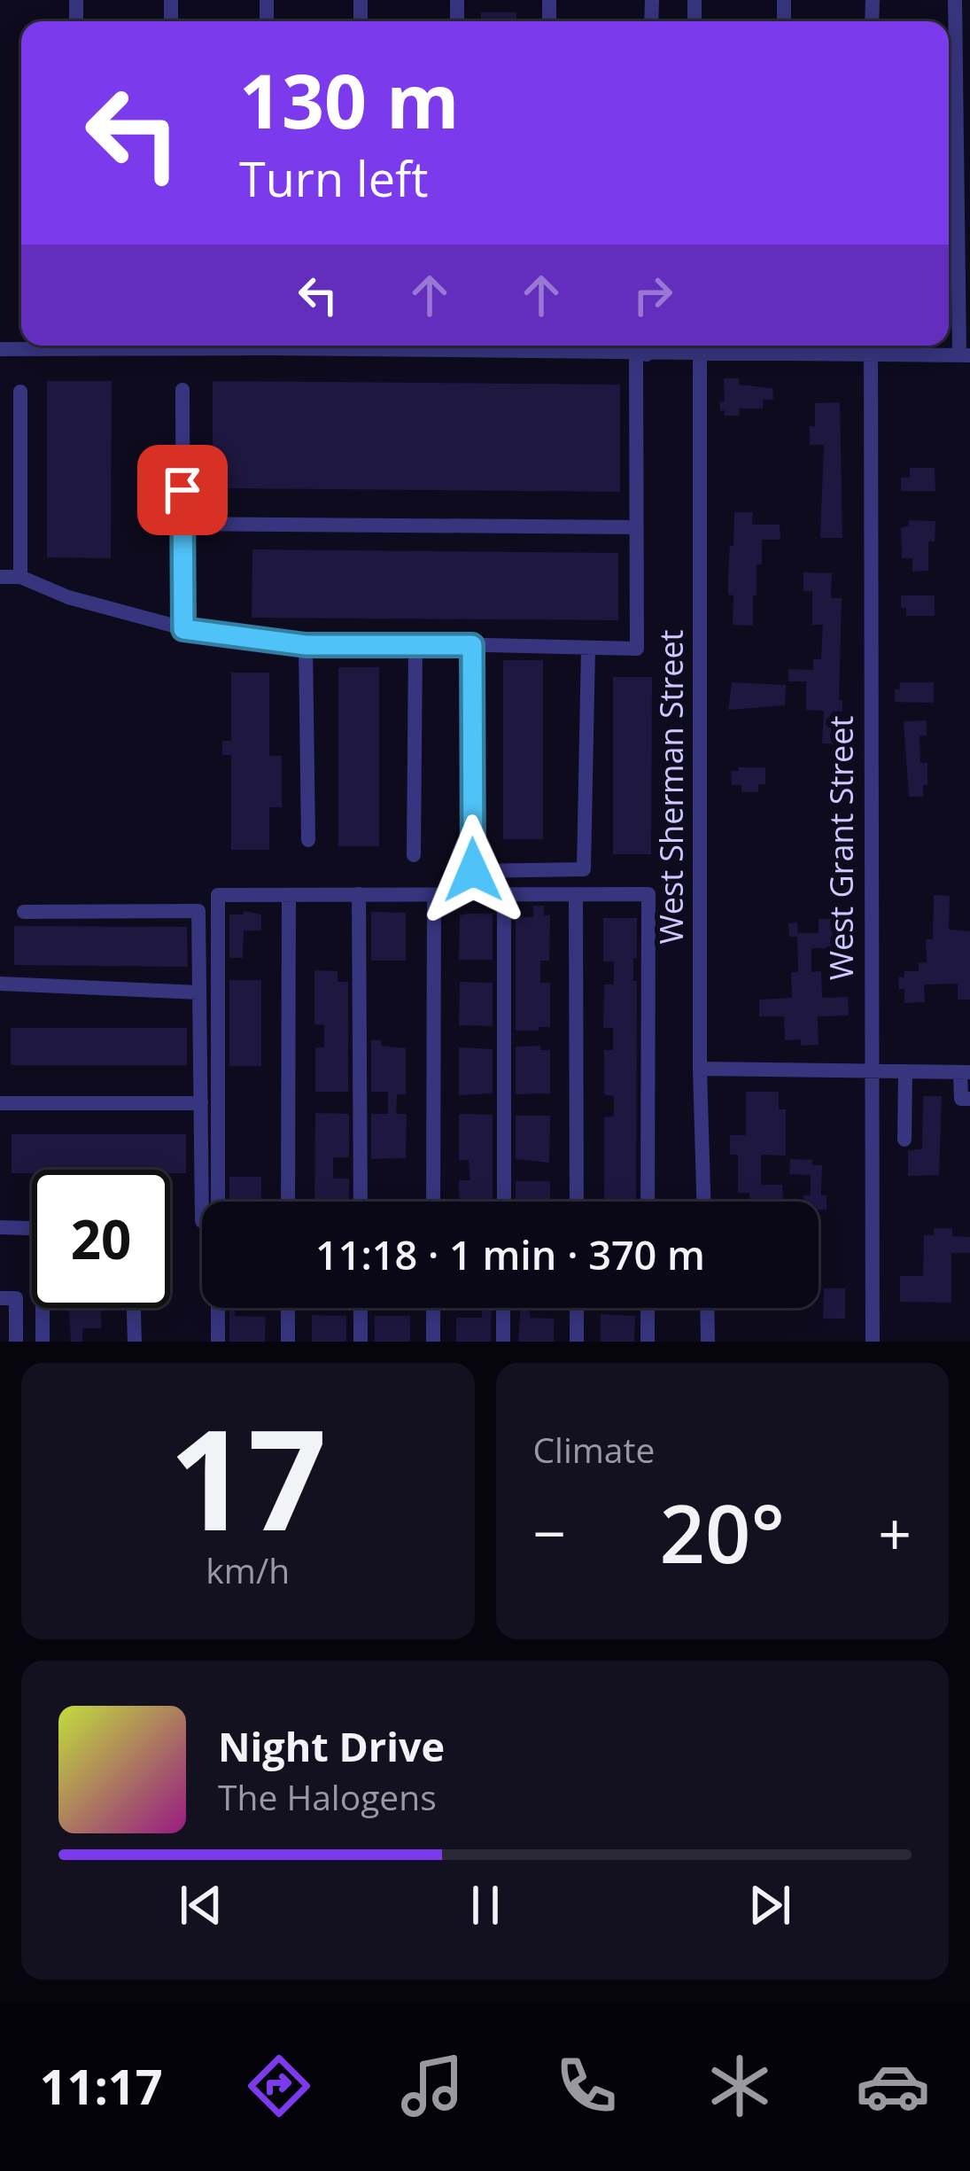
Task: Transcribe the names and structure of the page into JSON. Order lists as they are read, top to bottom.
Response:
{
  "streets": {
    "street": ["West Sherman Street", "West Grant Street"]
  },
  "page": {
    "turn": ["130 m", "Turn left"],
    "limit": "20",
    "trip": "11:18 · 1 min · 370 m",
    "tile": [
      ["17", "km/h"],
      "Climate"
    ],
    "heat": ["−", "20°", "+"],
    "song": ["Night Drive", "The Halogens"],
    "tabs": "11:17"
  }
}
